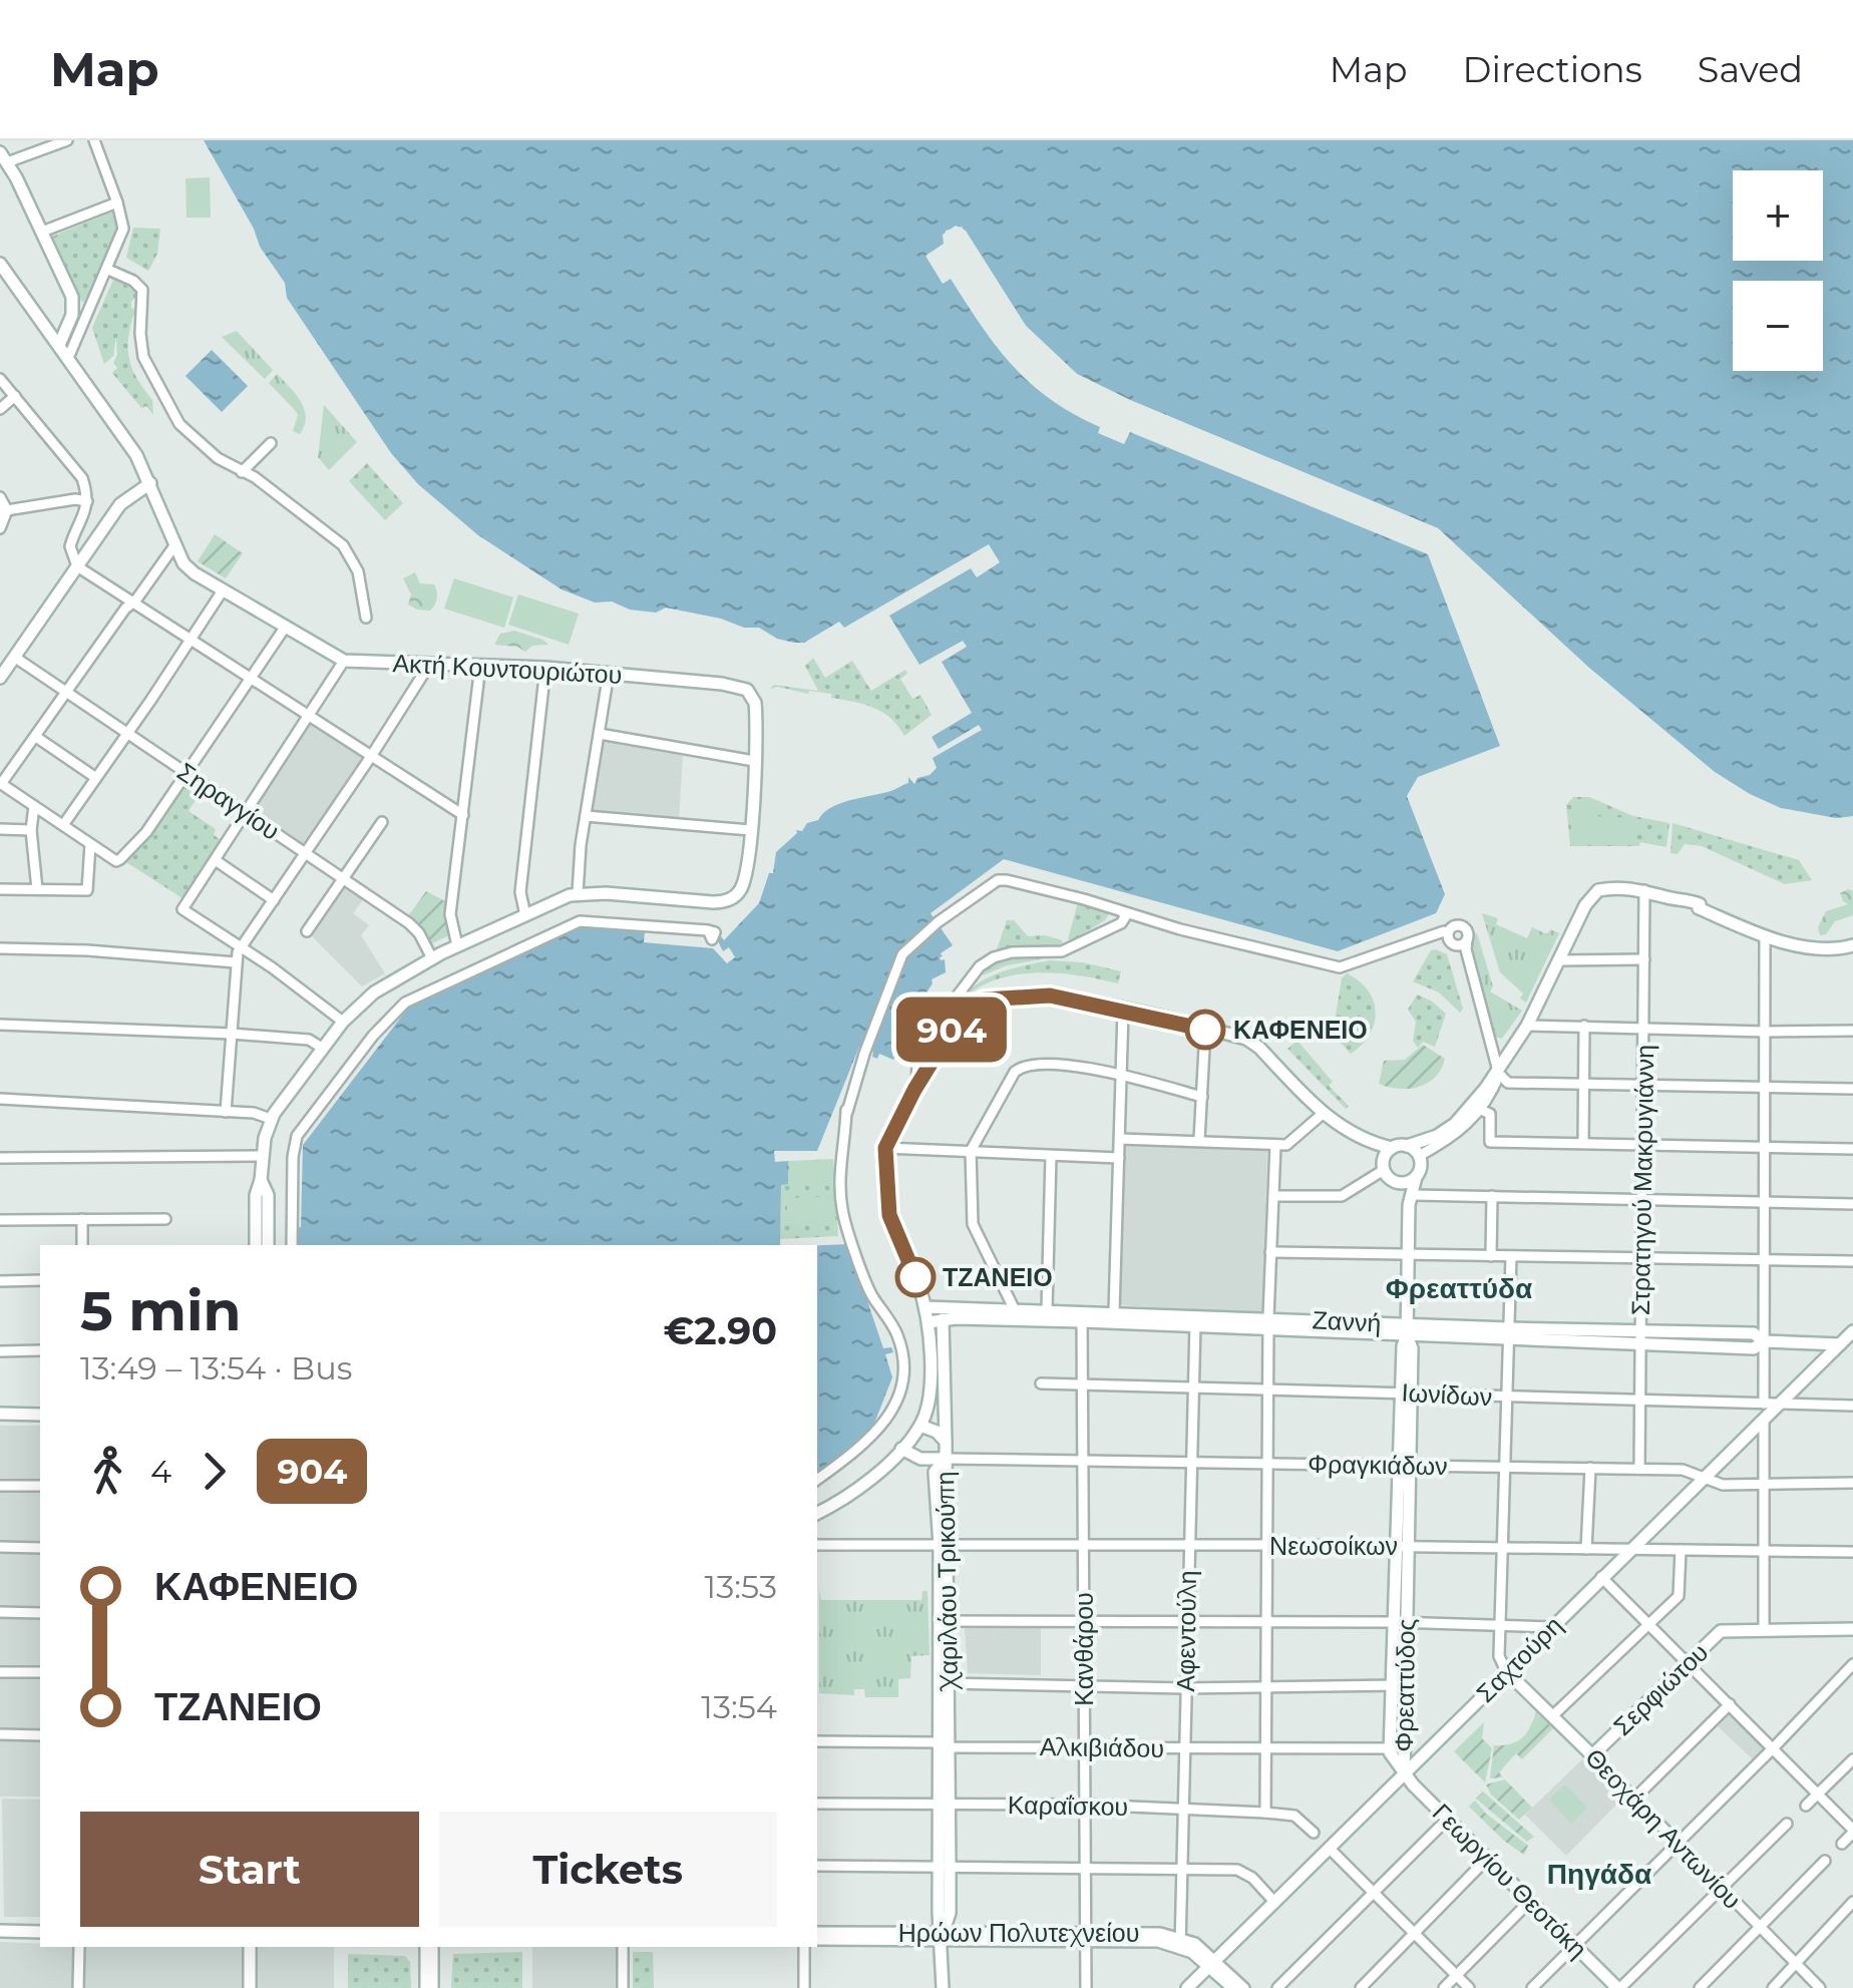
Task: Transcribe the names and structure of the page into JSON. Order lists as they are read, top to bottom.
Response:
{
  "streets": {
    "street": [
      "Ακτή Κουντουριώτου",
      "Σηραγγίου",
      "Στρατηγού Μακρυγιάννη",
      "Ζαννή",
      "Ιωνίδων",
      "Φραγκιάδων",
      "Νεωσοίκων",
      "Χαριλάου Τρικούπη",
      "Αφεντούλη",
      "Κανθάρου",
      "Σαχτούρη",
      "Φρεαττύδος",
      "Σερφιώτου",
      "Αλκιβιάδου",
      "Καραΐσκου",
      "Θεοχάρη Αντωνίου",
      "Γεωργίου Θεοτόκη",
      "Ηρώων Πολυτεχνείου"
    ]
  },
  "crossings": [
    ["Στρατηγού Μακρυγιάννη", "Ζαννή"],
    ["Στρατηγού Μακρυγιάννη", "Ιωνίδων"],
    ["Στρατηγού Μακρυγιάννη", "Φραγκιάδων"],
    ["Ζαννή", "Χαριλάου Τρικούπη"],
    ["Ζαννή", "Αφεντούλη"],
    ["Ζαννή", "Κανθάρου"],
    ["Ζαννή", "Σαχτούρη"],
    ["Ζαννή", "Φρεαττύδος"],
    ["Ιωνίδων", "Αφεντούλη"],
    ["Ιωνίδων", "Κανθάρου"],
    ["Ιωνίδων", "Σαχτούρη"],
    ["Ιωνίδων", "Φρεαττύδος"],
    ["Φραγκιάδων", "Χαριλάου Τρικούπη"],
    ["Φραγκιάδων", "Αφεντούλη"],
    ["Φραγκιάδων", "Κανθάρου"],
    ["Φραγκιάδων", "Σαχτούρη"],
    ["Φραγκιάδων", "Φρεαττύδος"],
    ["Νεωσοίκων", "Χαριλάου Τρικούπη"],
    ["Νεωσοίκων", "Αφεντούλη"],
    ["Νεωσοίκων", "Κανθάρου"],
    ["Νεωσοίκων", "Σαχτούρη"],
    ["Νεωσοίκων", "Φρεαττύδος"],
    ["Χαριλάου Τρικούπη", "Αλκιβιάδου"],
    ["Χαριλάου Τρικούπη", "Καραΐσκου"],
    ["Χαριλάου Τρικούπη", "Ηρώων Πολυτεχνείου"],
    ["Αφεντούλη", "Αλκιβιάδου"],
    ["Αφεντούλη", "Καραΐσκου"],
    ["Αφεντούλη", "Ηρώων Πολυτεχνείου"],
    ["Κανθάρου", "Αλκιβιάδου"],
    ["Κανθάρου", "Καραΐσκου"],
    ["Κανθάρου", "Ηρώων Πολυτεχνείου"],
    ["Σαχτούρη", "Φρεαττύδος"],
    ["Σαχτούρη", "Θεοχάρη Αντωνίου"],
    ["Σαχτούρη", "Γεωργίου Θεοτόκη"],
    ["Σαχτούρη", "Ηρώων Πολυτεχνείου"],
    ["Φρεαττύδος", "Αλκιβιάδου"],
    ["Φρεαττύδος", "Γεωργίου Θεοτόκη"],
    ["Σερφιώτου", "Θεοχάρη Αντωνίου"]
  ],
  "districts": ["Φρεαττύδα", "Πηγάδα"],
  "places": ["ΚΑΦΕΝΕΙΟ", "ΤΖΑΝΕΙΟ"],
  "lines": ["bus line 904"],
  "page": {
    "header": "Map",
    "nav": ["Map", "Directions", "Saved"],
    "on_map": "904",
    "map_buttons": ["+", "−"],
    "heading": ["5 min", "13:49 – 13:54 · Bus", "€2.90"],
    "legs": ["4", "904"],
    "list": [
      {
        "name": "ΚΑΦΕΝΕΙΟ",
        "value": "13:53"
      },
      {
        "name": "ΤΖΑΝΕΙΟ",
        "value": "13:54"
      }
    ],
    "buttons": ["Start", "Tickets"]
  }
}
